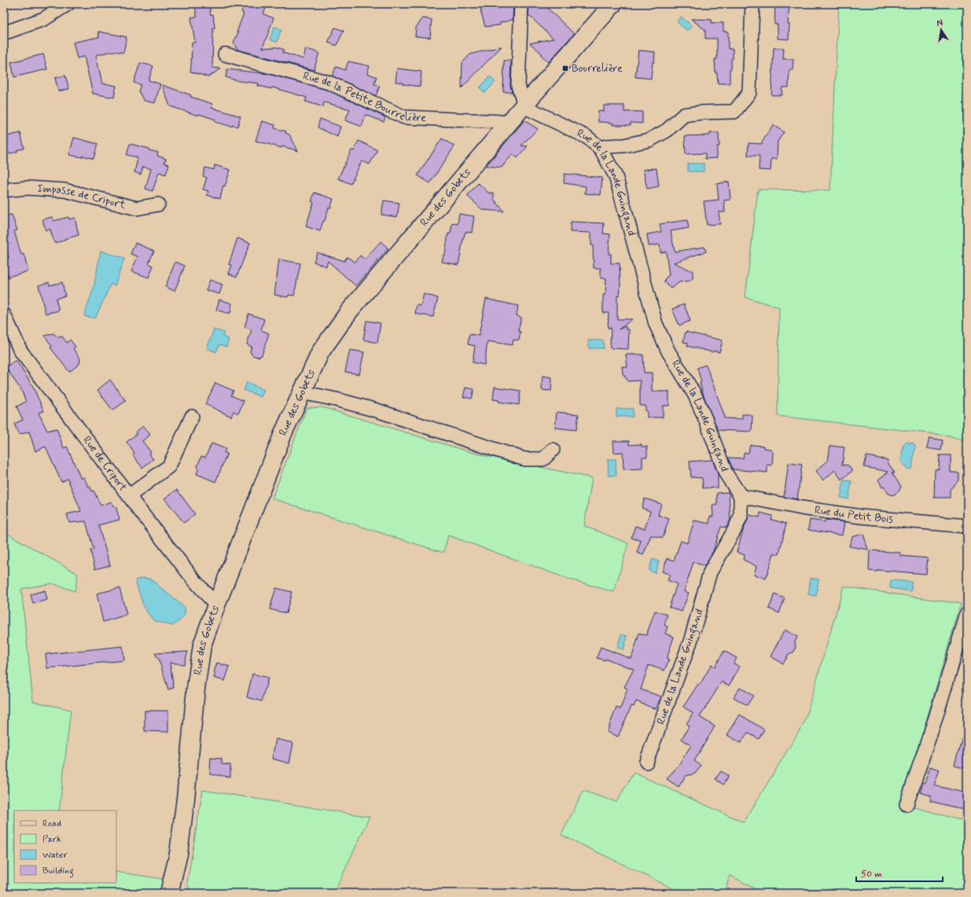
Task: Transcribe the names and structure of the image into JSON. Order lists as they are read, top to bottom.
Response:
{
  "streets": {
    "main road": ["Rue des Gobets"],
    "street": [
      "Rue de la Petite Bourrelière",
      "Rue de la Lande Guingand",
      "Impasse de Criport",
      "Rue de Criport",
      "Rue du Petit Bois"
    ]
  },
  "crossings": [
    ["Rue de la Petite Bourrelière", "Rue des Gobets"],
    ["Rue de la Lande Guingand", "Rue des Gobets"],
    ["Rue de la Lande Guingand", "Rue du Petit Bois"],
    ["Rue des Gobets", "Rue de Criport"]
  ],
  "places": {
    "transit": ["Bourrelière"]
  },
  "legend": [
    "Road",
    "Park",
    "Water",
    "Building"
  ],
  "scale_bar": "50 m",
  "north": "top"
}
